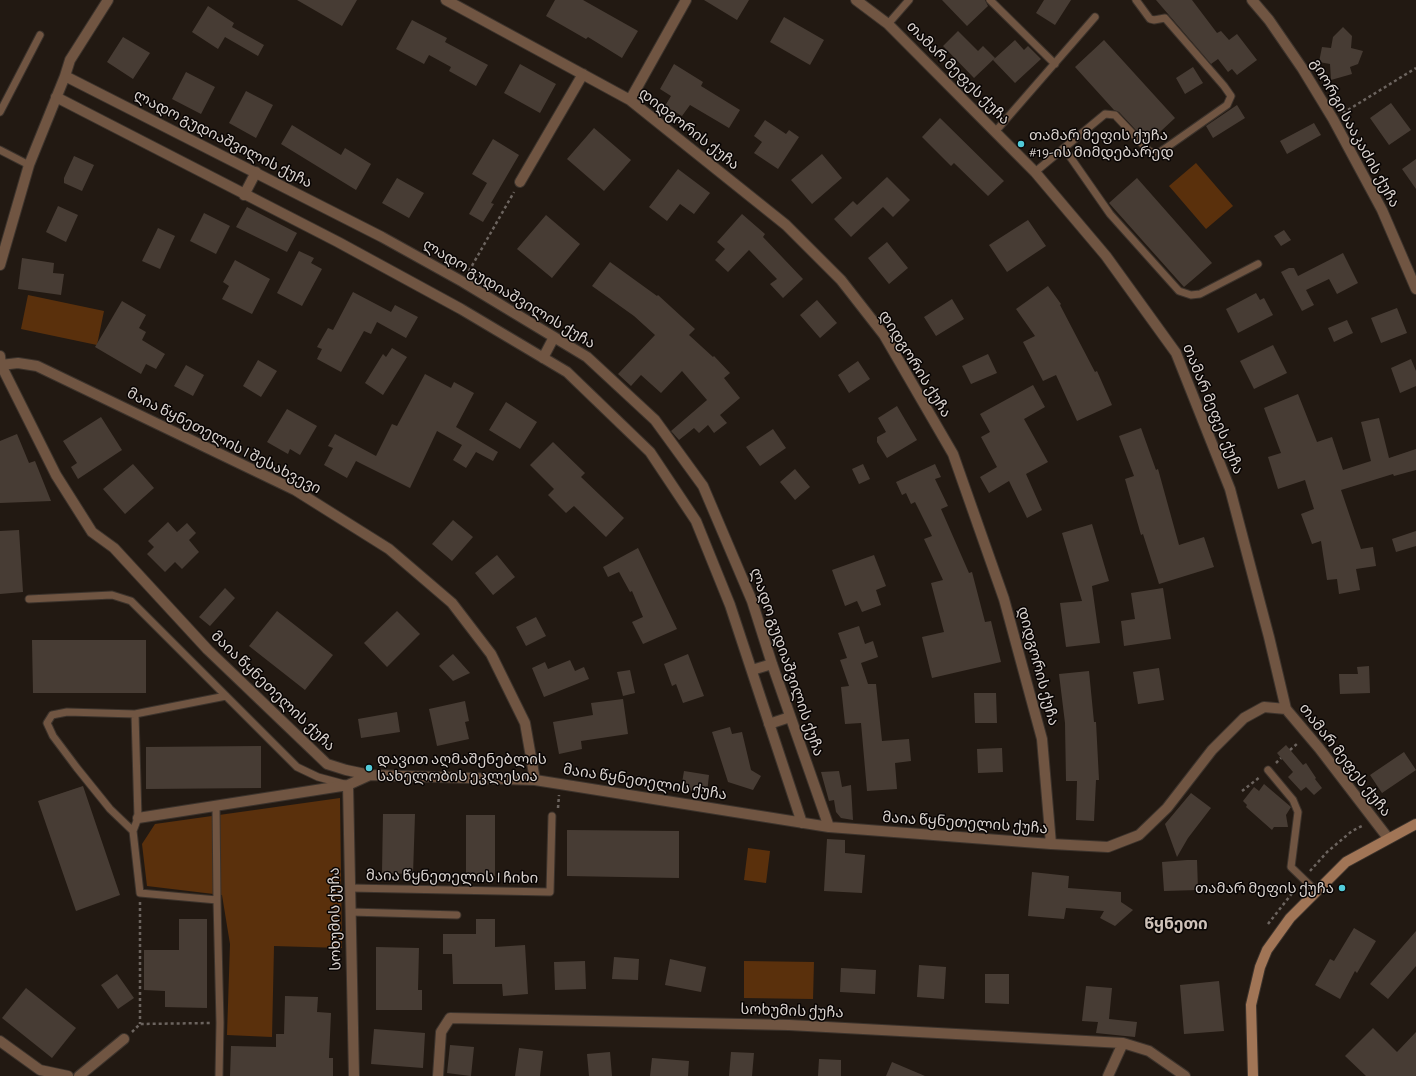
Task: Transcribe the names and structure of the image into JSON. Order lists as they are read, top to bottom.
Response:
{
  "streets": {
    "street": [
      "თამარ მეფეს ქუჩა",
      "დიდგორის ქუჩა",
      "გიორგი სააკაძის ქუჩა",
      "ლადო გუდიაშვილის ქუჩა",
      "მაია წყნეთელის I შესახვევი",
      "მაია წყნეთელის ქუჩა",
      "სოხუმის ქუჩა"
    ],
    "lane": ["მაია წყნეთელის I ჩიხი"]
  },
  "crossings": [
    ["თამარ მეფეს ქუჩა", "მაია წყნეთელის ქუჩა"],
    ["დიდგორის ქუჩა", "მაია წყნეთელის ქუჩა"],
    ["ლადო გუდიაშვილის ქუჩა", "მაია წყნეთელის ქუჩა"],
    ["მაია წყნეთელის I შესახვევი", "მაია წყნეთელის ქუჩა"],
    ["მაია წყნეთელის I ჩიხი", "სოხუმის ქუჩა"]
  ],
  "districts": ["წყნეთი"],
  "places": ["თამარ მეფის ქუჩა #19-ის მიმდებარედ", "დავით აღმაშენებლის სახელობის ეკლესია", "თამარ მეფის ქუჩა"]
}
